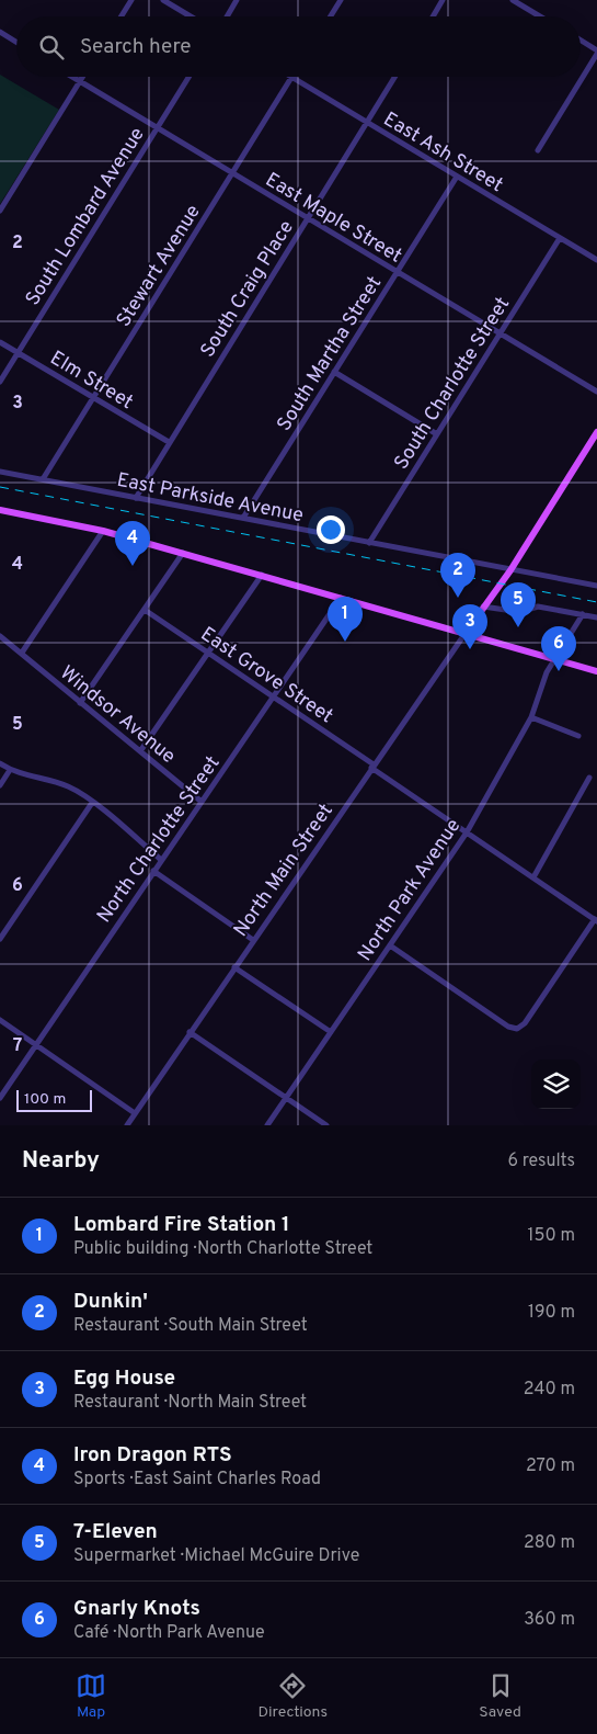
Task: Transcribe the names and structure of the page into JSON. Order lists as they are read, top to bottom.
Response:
{
  "streets": {
    "street": [
      "East Ash Street",
      "South Lombard Avenue",
      "East Maple Street",
      "Stewart Avenue",
      "South Craig Place",
      "South Martha Street",
      "Elm Street",
      "South Charlotte Street",
      "East Parkside Avenue",
      "East Grove Street",
      "Windsor Avenue",
      "North Charlotte Street",
      "North Main Street",
      "North Park Avenue"
    ]
  },
  "crossings": [
    ["East Ash Street", "Stewart Avenue"],
    ["East Ash Street", "South Craig Place"],
    ["East Ash Street", "South Martha Street"],
    ["East Ash Street", "South Charlotte Street"],
    ["South Lombard Avenue", "East Maple Street"],
    ["South Lombard Avenue", "Elm Street"],
    ["East Maple Street", "Stewart Avenue"],
    ["East Maple Street", "South Craig Place"],
    ["East Maple Street", "South Martha Street"],
    ["East Maple Street", "South Charlotte Street"],
    ["Stewart Avenue", "Elm Street"],
    ["Stewart Avenue", "East Parkside Avenue"],
    ["South Craig Place", "Elm Street"],
    ["South Craig Place", "East Parkside Avenue"],
    ["South Martha Street", "East Parkside Avenue"],
    ["South Charlotte Street", "East Parkside Avenue"],
    ["East Grove Street", "North Charlotte Street"],
    ["East Grove Street", "North Main Street"],
    ["East Grove Street", "North Park Avenue"],
    ["Windsor Avenue", "North Charlotte Street"]
  ],
  "scale_bar": "100 m",
  "page": {
    "search": "Search here",
    "pins": [
      "4",
      "2",
      "5",
      "1",
      "3",
      "6"
    ],
    "scale": "100 m",
    "heading": ["Nearby", "6 results"],
    "list": [
      {
        "mark": "1",
        "name": "Lombard Fire Station 1",
        "note": "Public building · North Charlotte Street",
        "value": "150 m"
      },
      {
        "mark": "2",
        "name": "Dunkin'",
        "note": "Restaurant · South Main Street",
        "value": "190 m"
      },
      {
        "mark": "3",
        "name": "Egg House",
        "note": "Restaurant · North Main Street",
        "value": "240 m"
      },
      {
        "mark": "4",
        "name": "Iron Dragon RTS",
        "note": "Sports · East Saint Charles Road",
        "value": "270 m"
      },
      {
        "mark": "5",
        "name": "7-Eleven",
        "note": "Supermarket · Michael McGuire Drive",
        "value": "280 m"
      },
      {
        "mark": "6",
        "name": "Gnarly Knots",
        "note": "Café · North Park Avenue",
        "value": "360 m"
      }
    ],
    "nav": ["Map", "Directions", "Saved"]
  },
  "grid": {
    "rows": [
      "2",
      "3",
      "4",
      "5",
      "6",
      "7"
    ]
  }
}
